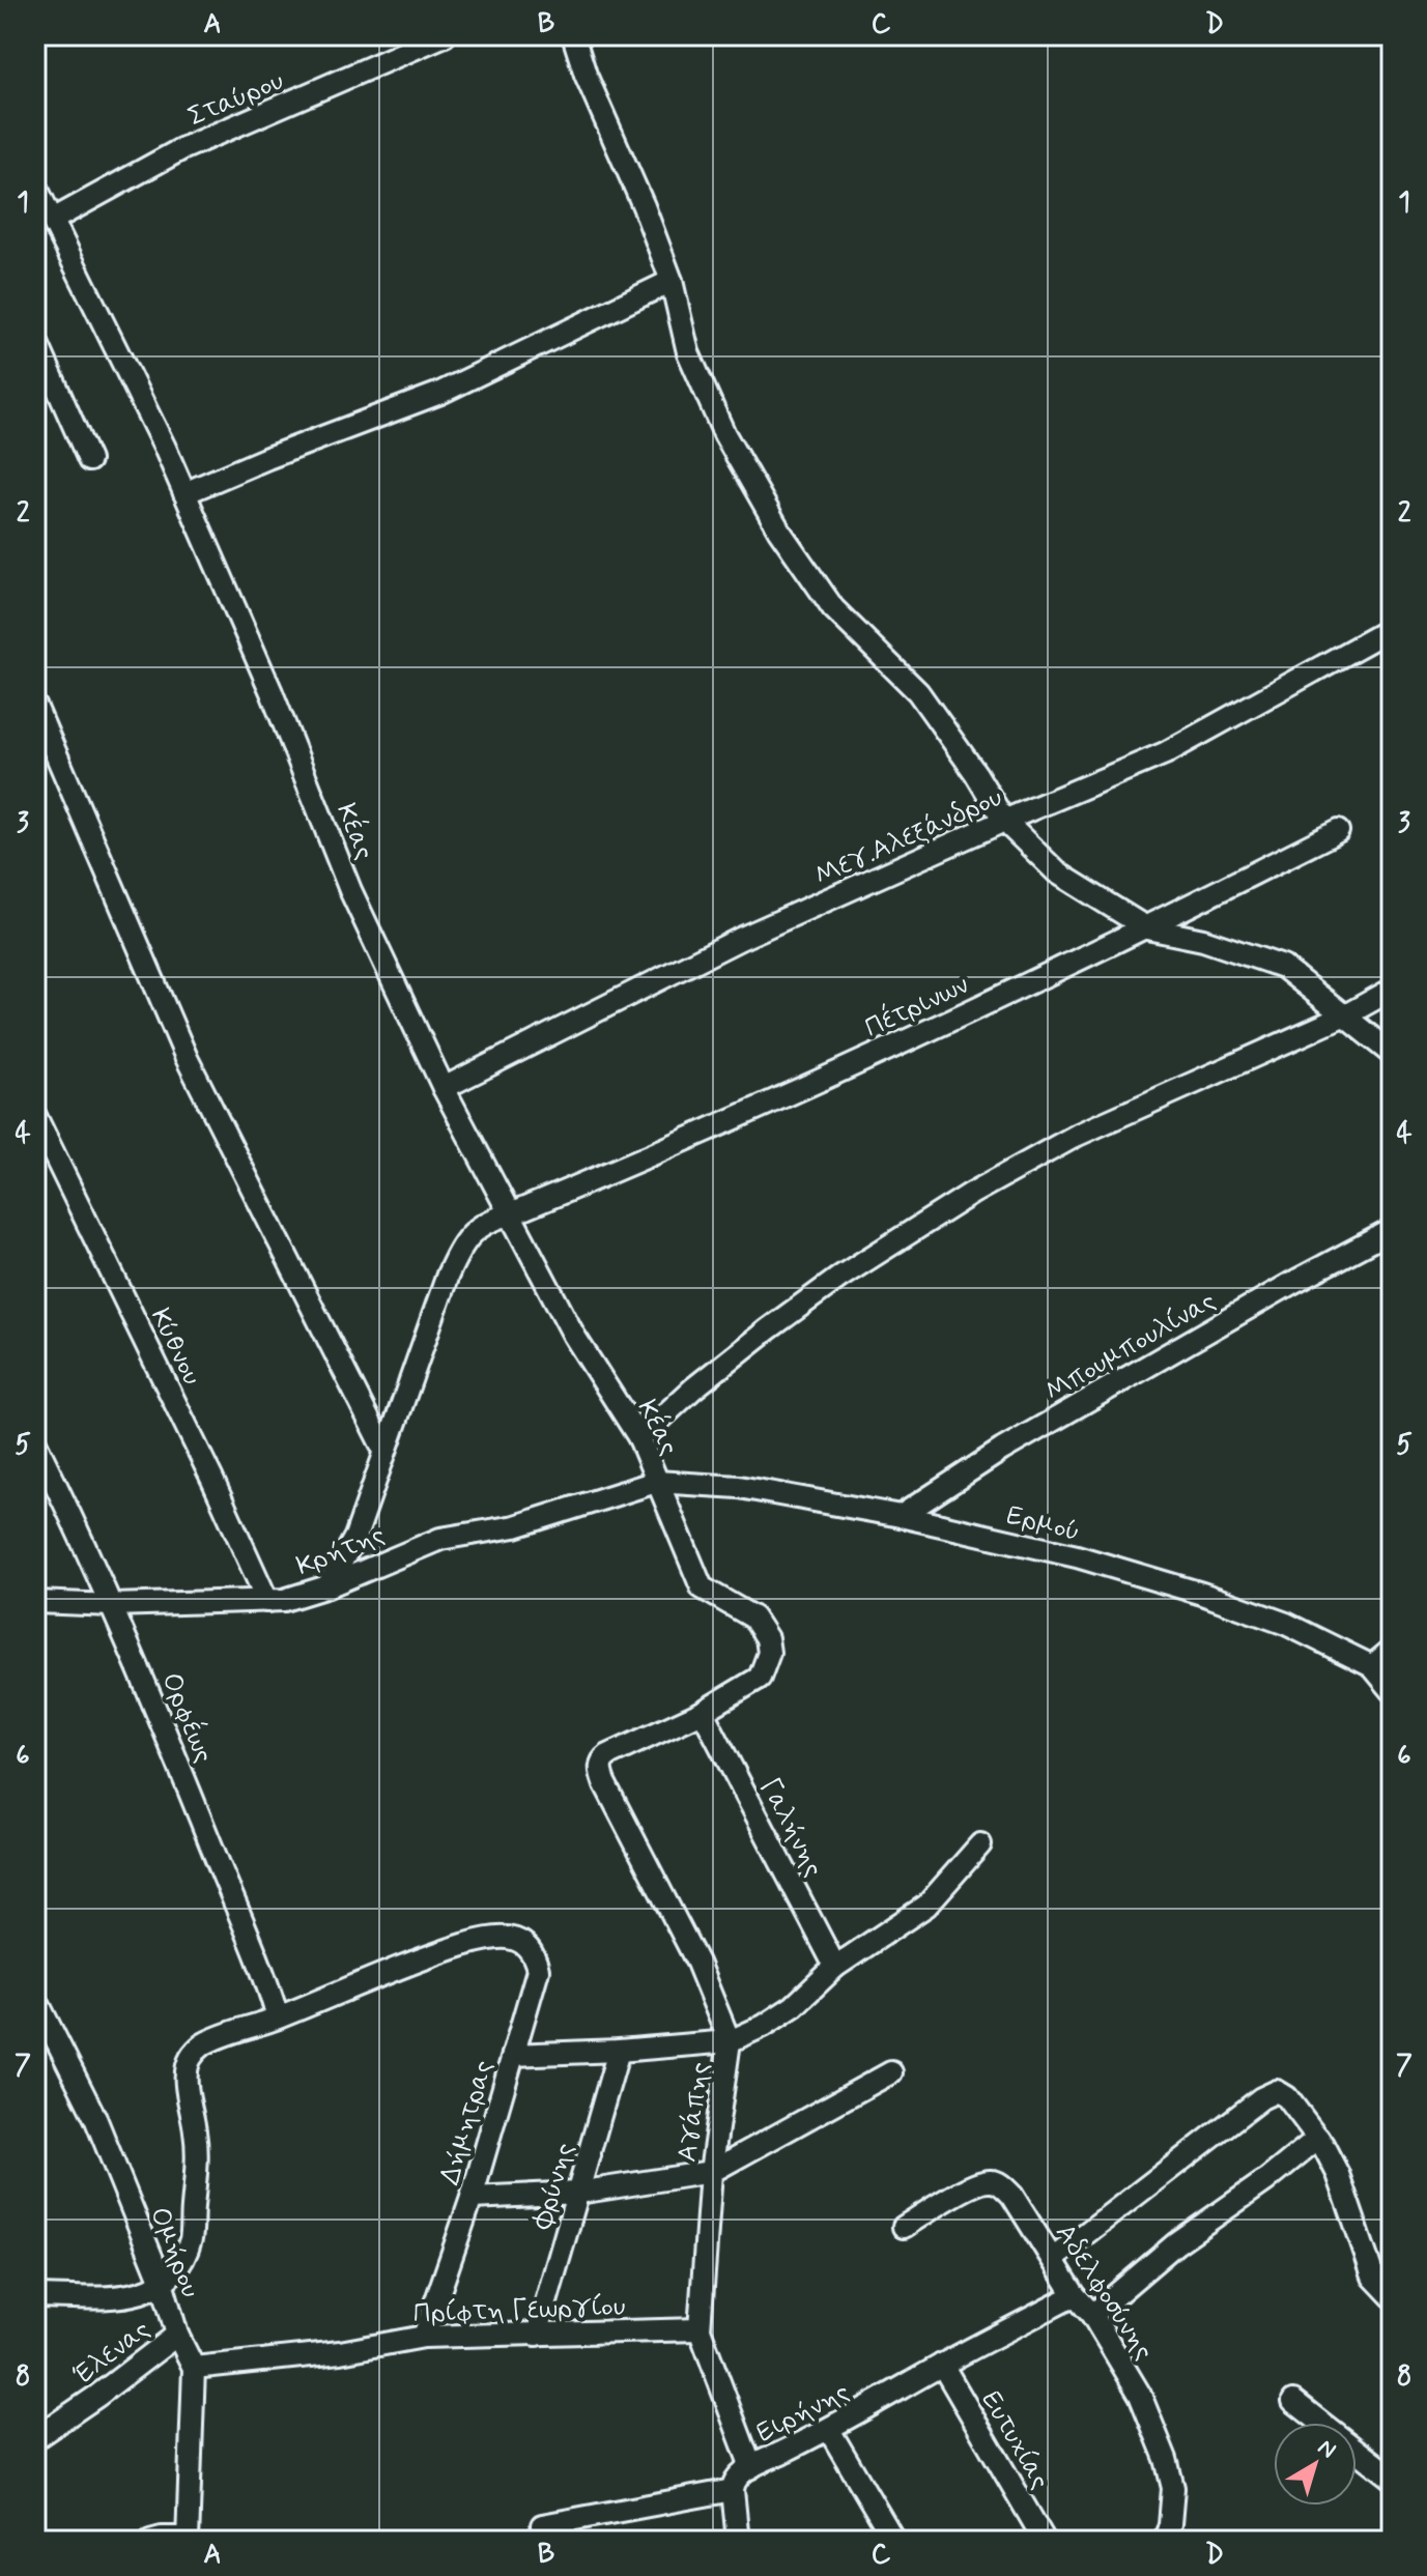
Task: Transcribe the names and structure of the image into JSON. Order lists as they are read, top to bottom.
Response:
{
  "streets": {
    "street": [
      "Σταύρου",
      "Κέας",
      "Μεγ.Αλεξάνδρου",
      "Πέτρινων",
      "Μπουμπουλίνας",
      "Κύθνου",
      "Ερμού",
      "Κρήτης",
      "Ορφέως",
      "Γαλήνης",
      "Αγάπης",
      "Δήμητρας",
      "Φρύνης",
      "Ομήρου",
      "Αδελφοσύνης",
      "Πρίφτη Γεωργίου",
      "Έλενας",
      "Ειρήνης",
      "Ευτυχίας"
    ]
  },
  "crossings": [
    ["Σταύρου", "Κέας"],
    ["Κέας", "Μεγ.Αλεξάνδρου"],
    ["Κέας", "Πέτρινων"],
    ["Κέας", "Ερμού"],
    ["Κέας", "Κρήτης"],
    ["Κέας", "Γαλήνης"],
    ["Κέας", "Αγάπης"],
    ["Πέτρινων", "Κρήτης"],
    ["Μπουμπουλίνας", "Ερμού"],
    ["Κύθνου", "Κρήτης"],
    ["Ερμού", "Κρήτης"],
    ["Κρήτης", "Ορφέως"],
    ["Ορφέως", "Δήμητρας"],
    ["Αγάπης", "Πρίφτη Γεωργίου"],
    ["Αγάπης", "Ειρήνης"],
    ["Δήμητρας", "Πρίφτη Γεωργίου"],
    ["Φρύνης", "Πρίφτη Γεωργίου"],
    ["Ομήρου", "Πρίφτη Γεωργίου"],
    ["Ομήρου", "Έλενας"],
    ["Αδελφοσύνης", "Ειρήνης"],
    ["Ειρήνης", "Ευτυχίας"]
  ],
  "north": "top right",
  "grid": {
    "columns": [
      "A",
      "B",
      "C",
      "D"
    ],
    "rows": [
      "1",
      "2",
      "3",
      "4",
      "5",
      "6",
      "7",
      "8"
    ]
  }
}
